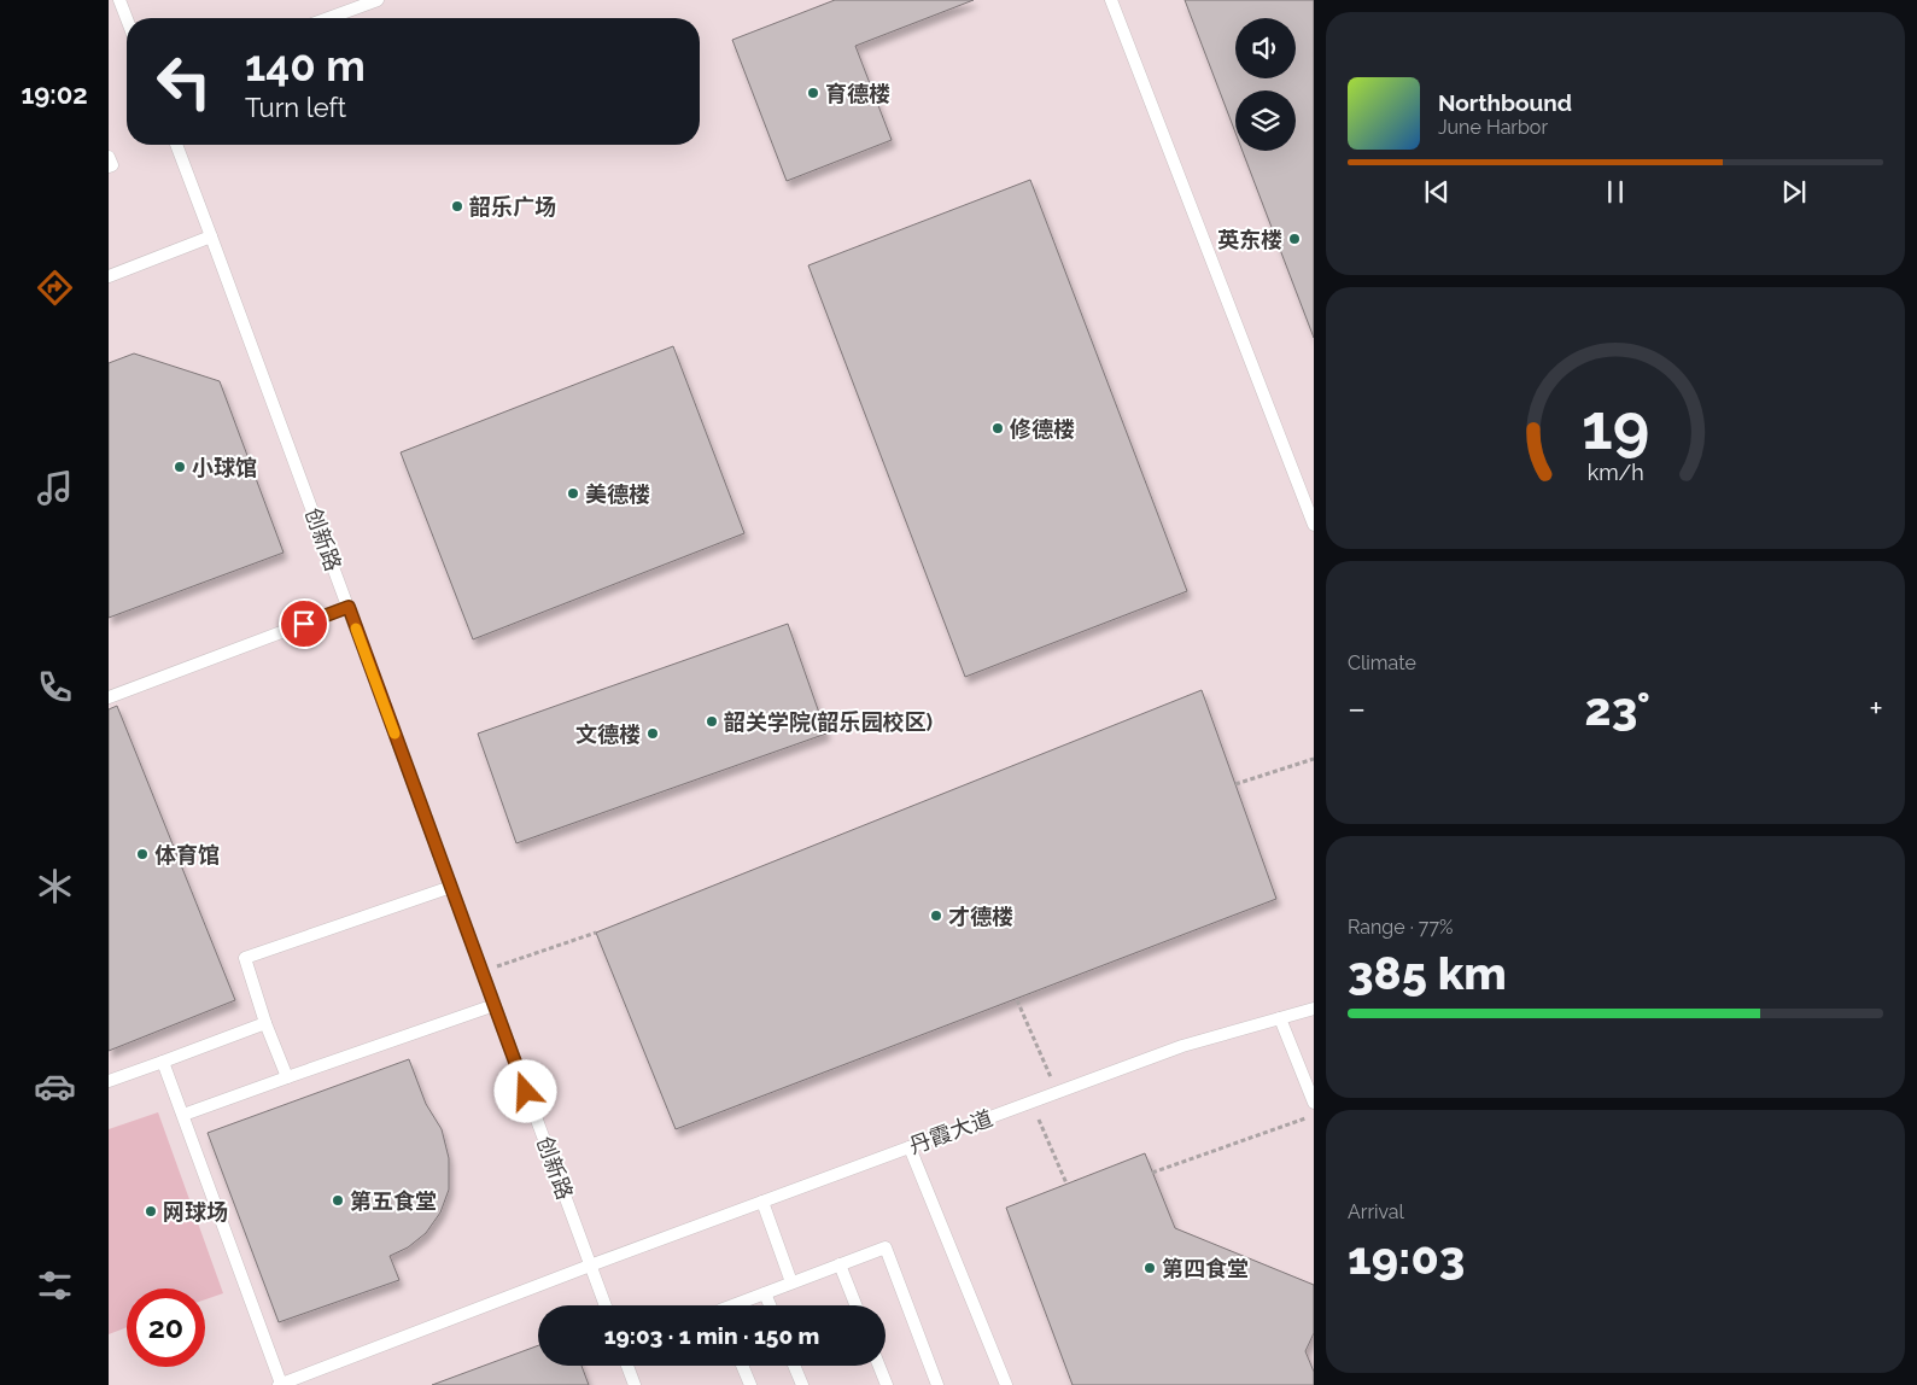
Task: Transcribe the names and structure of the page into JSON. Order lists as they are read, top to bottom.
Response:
{
  "streets": {
    "lane": ["创新路", "丹霞大道"]
  },
  "crossings": [
    ["创新路", "丹霞大道"]
  ],
  "places": [
    "育德楼",
    "韶乐广场",
    "英东楼",
    "修德楼",
    "小球馆",
    "美德楼",
    "韶关学院(韶乐园校区)",
    "文德楼",
    "体育馆",
    "才德楼",
    "第五食堂",
    "网球场",
    "第四食堂"
  ],
  "page": {
    "tabs": "19:02",
    "turn": ["140 m", "Turn left"],
    "song": ["Northbound", "June Harbor"],
    "tile": [
      "Climate",
      ["Range · 77%", "385 km"],
      ["Arrival", "19:03"]
    ],
    "heat": ["−", "23°", "+"],
    "limit": "20",
    "trip": "19:03 · 1 min · 150 m",
    "gauge": ["19", "km/h"]
  }
}
